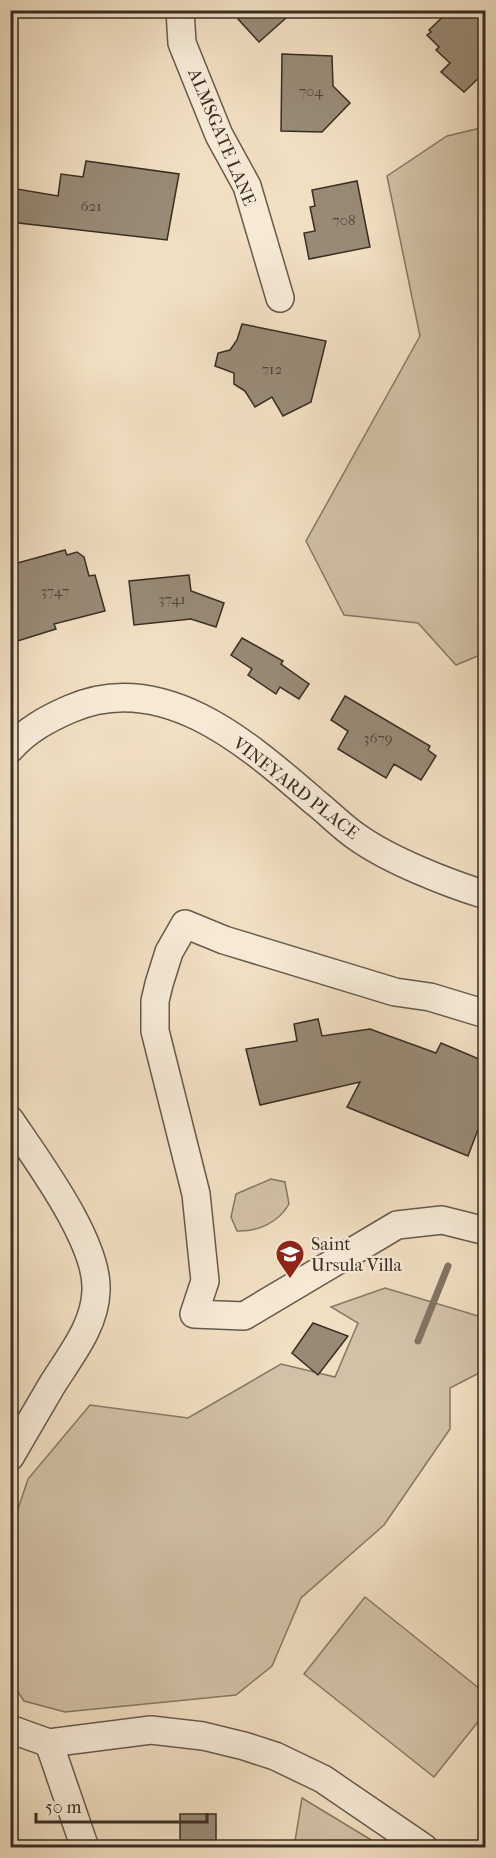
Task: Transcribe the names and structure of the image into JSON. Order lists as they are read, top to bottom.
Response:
{
  "streets": {
    "street": ["ALMSGATE LANE", "VINEYARD PLACE"]
  },
  "places": {
    "school or university": ["Saint Ursula Villa"]
  },
  "house_numbers": [
    "704",
    "621",
    "708",
    "712",
    "3747",
    "3741",
    "3679"
  ],
  "scale_bar": "50 m"
}
